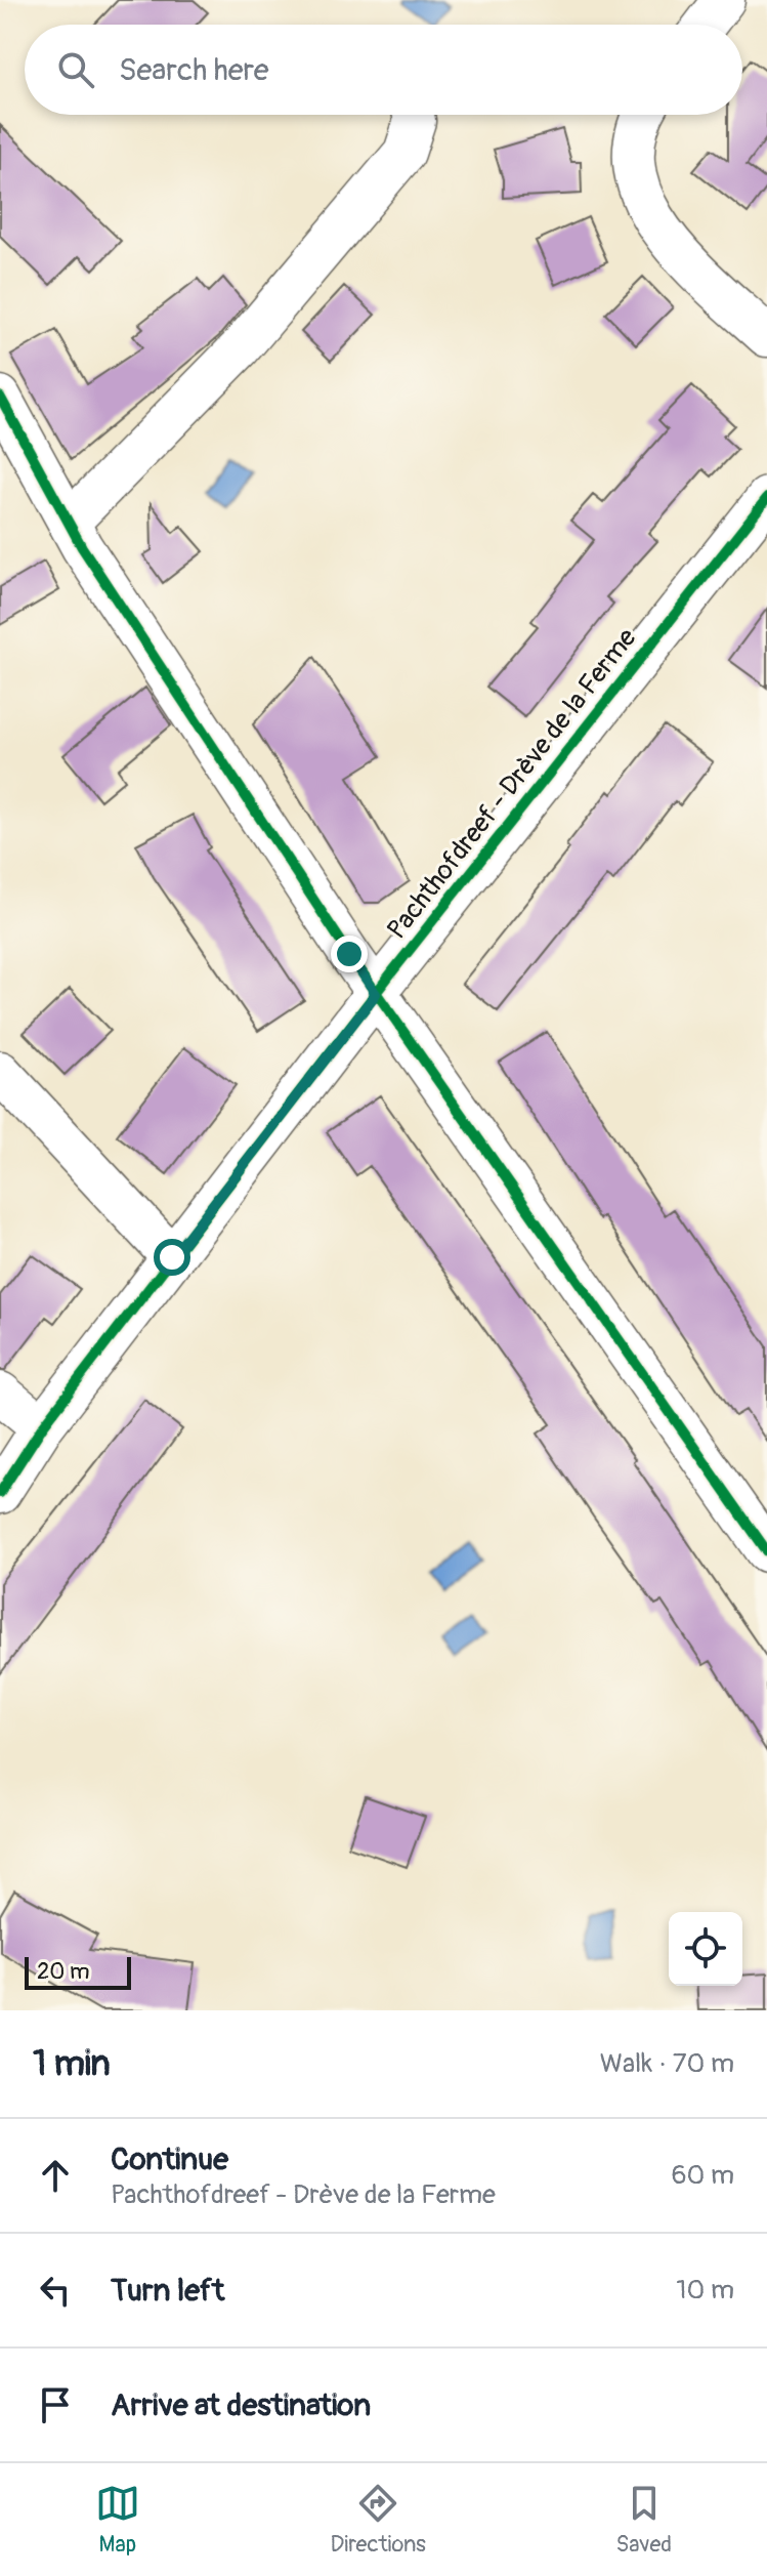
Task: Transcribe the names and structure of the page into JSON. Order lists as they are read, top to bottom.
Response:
{
  "streets": {
    "street": ["Pachthofdreef - Drève de la Ferme"]
  },
  "scale_bar": "20 m",
  "page": {
    "search": "Search here",
    "scale": "20 m",
    "heading": ["1 min", "Walk · 70 m"],
    "list": [
      ["Continue", "Pachthofdreef - Drève de la Ferme", "60 m"],
      ["Turn left", "10 m"],
      "Arrive at destination"
    ],
    "nav": ["Map", "Directions", "Saved"]
  }
}
